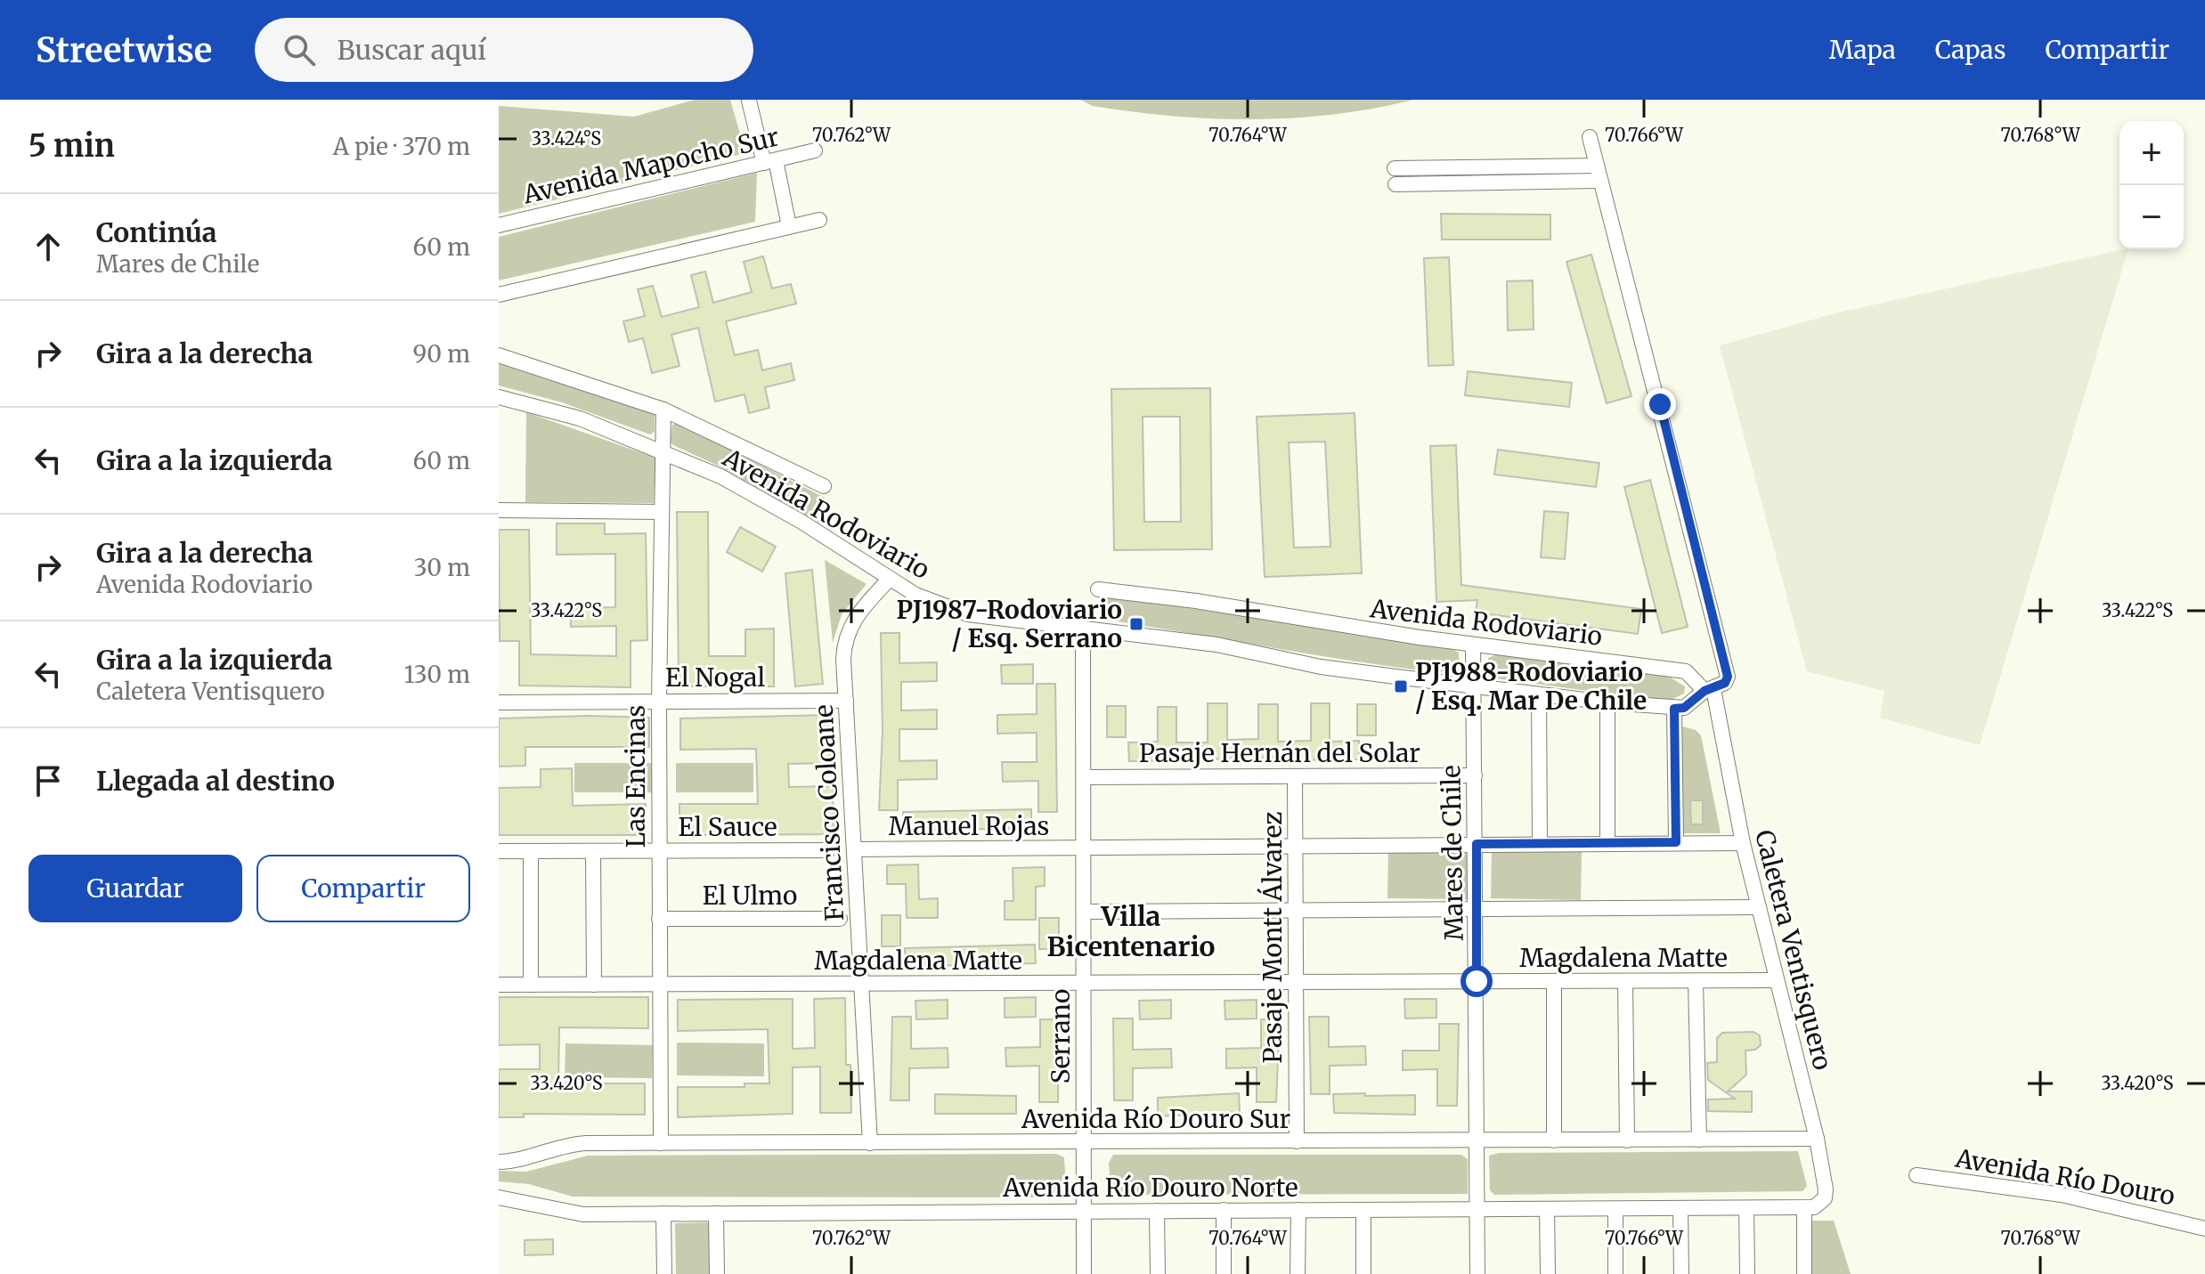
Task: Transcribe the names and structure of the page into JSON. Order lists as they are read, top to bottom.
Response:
{
  "streets": {
    "street": [
      "Avenida Mapocho Sur",
      "Avenida Rodoviario",
      "El Nogal",
      "Pasaje Hernán del Solar",
      "Las Encinas",
      "Francisco Coloane",
      "Manuel Rojas",
      "El Sauce",
      "Mares de Chile",
      "El Ulmo",
      "Pasaje Montt Álvarez",
      "Caletera Ventisquero",
      "Magdalena Matte",
      "Serrano",
      "Avenida Río Douro Sur",
      "Avenida Río Douro",
      "Avenida Río Douro Norte"
    ]
  },
  "crossings": [
    ["Avenida Rodoviario", "Las Encinas"],
    ["Avenida Rodoviario", "Francisco Coloane"],
    ["Avenida Rodoviario", "Mares de Chile"],
    ["Avenida Rodoviario", "Caletera Ventisquero"],
    ["Avenida Rodoviario", "Serrano"],
    ["El Nogal", "Las Encinas"],
    ["El Nogal", "Francisco Coloane"],
    ["Pasaje Hernán del Solar", "Mares de Chile"],
    ["Pasaje Hernán del Solar", "Pasaje Montt Álvarez"],
    ["Pasaje Hernán del Solar", "Serrano"],
    ["Las Encinas", "El Sauce"],
    ["Las Encinas", "El Ulmo"],
    ["Las Encinas", "Magdalena Matte"],
    ["Las Encinas", "Avenida Río Douro Sur"],
    ["Francisco Coloane", "Manuel Rojas"],
    ["Francisco Coloane", "Magdalena Matte"],
    ["Francisco Coloane", "Avenida Río Douro Sur"],
    ["Manuel Rojas", "Mares de Chile"],
    ["Manuel Rojas", "Pasaje Montt Álvarez"],
    ["Manuel Rojas", "Caletera Ventisquero"],
    ["Manuel Rojas", "Serrano"],
    ["Mares de Chile", "Magdalena Matte"],
    ["Mares de Chile", "Avenida Río Douro Sur"],
    ["Mares de Chile", "Avenida Río Douro Norte"],
    ["Pasaje Montt Álvarez", "Magdalena Matte"],
    ["Pasaje Montt Álvarez", "Avenida Río Douro Sur"],
    ["Caletera Ventisquero", "Magdalena Matte"],
    ["Caletera Ventisquero", "Avenida Río Douro Sur"],
    ["Caletera Ventisquero", "Avenida Río Douro Norte"],
    ["Magdalena Matte", "Serrano"],
    ["Serrano", "Avenida Río Douro Sur"],
    ["Serrano", "Avenida Río Douro Norte"]
  ],
  "districts": ["Villa Bicentenario"],
  "places": {
    "transit": ["PJ1987-Rodoviario / Esq. Serrano", "PJ1988-Rodoviario / Esq. Mar De Chile"]
  },
  "page": {
    "header": "Streetwise",
    "search": "Buscar aquí",
    "nav": ["Mapa", "Capas", "Compartir"],
    "heading": ["5 min", "A pie · 370 m"],
    "map_buttons": ["+", "−"],
    "list": [
      ["Continúa", "Mares de Chile", "60 m"],
      ["Gira a la derecha", "90 m"],
      ["Gira a la izquierda", "60 m"],
      ["Gira a la derecha", "Avenida Rodoviario", "30 m"],
      ["Gira a la izquierda", "Caletera Ventisquero", "130 m"],
      "Llegada al destino"
    ],
    "buttons": ["Guardar", "Compartir"]
  },
  "coordinates": [
    "70.762°W",
    "70.764°W",
    "70.766°W",
    "70.768°W",
    "33.424°S",
    "33.422°S",
    "33.420°S"
  ]
}
